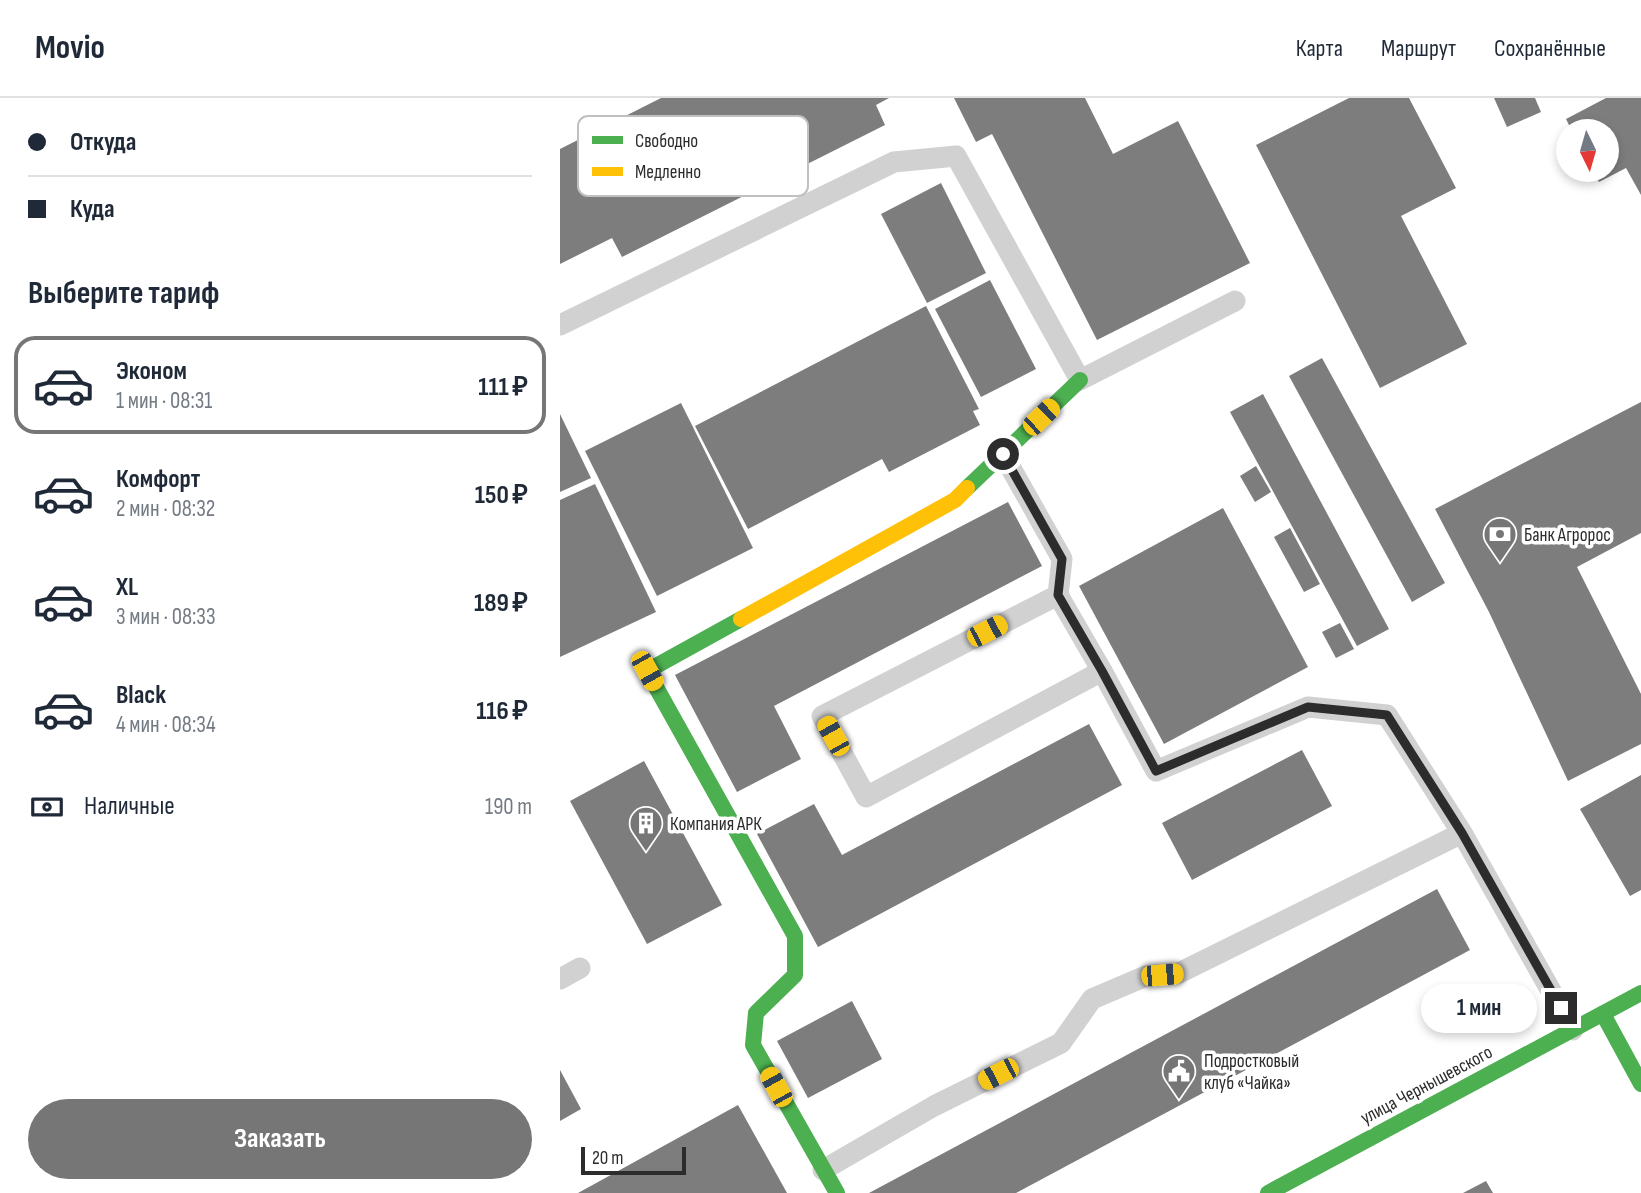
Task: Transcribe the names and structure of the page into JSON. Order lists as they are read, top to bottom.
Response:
{
  "streets": {
    "street": ["улица Чернышевского"]
  },
  "places": {
    "bank": ["Банк Агророс"],
    "building": ["Компания АРК"],
    "public building": ["Подростковый клуб «Чайка»"]
  },
  "legend": ["Свободно", "Медленно"],
  "scale_bar": "20 m",
  "north": "bottom",
  "page": {
    "header": "Movio",
    "nav": ["Карта", "Маршрут", "Сохранённые"],
    "banner": ["Откуда", "Куда"],
    "heading": "Выберите тариф",
    "list": [
      {
        "name": "Эконом",
        "note": "1 мин · 08:31",
        "value": "111 ₽"
      },
      {
        "name": "Комфорт",
        "note": "2 мин · 08:32",
        "value": "150 ₽"
      },
      {
        "name": "XL",
        "note": "3 мин · 08:33",
        "value": "189 ₽"
      },
      {
        "name": "Black",
        "note": "4 мин · 08:34",
        "value": "116 ₽"
      }
    ],
    "pay": ["Наличные", "190 m"],
    "bubble": "1 мин",
    "buttons": "Заказать",
    "scale": "20 m"
  }
}
